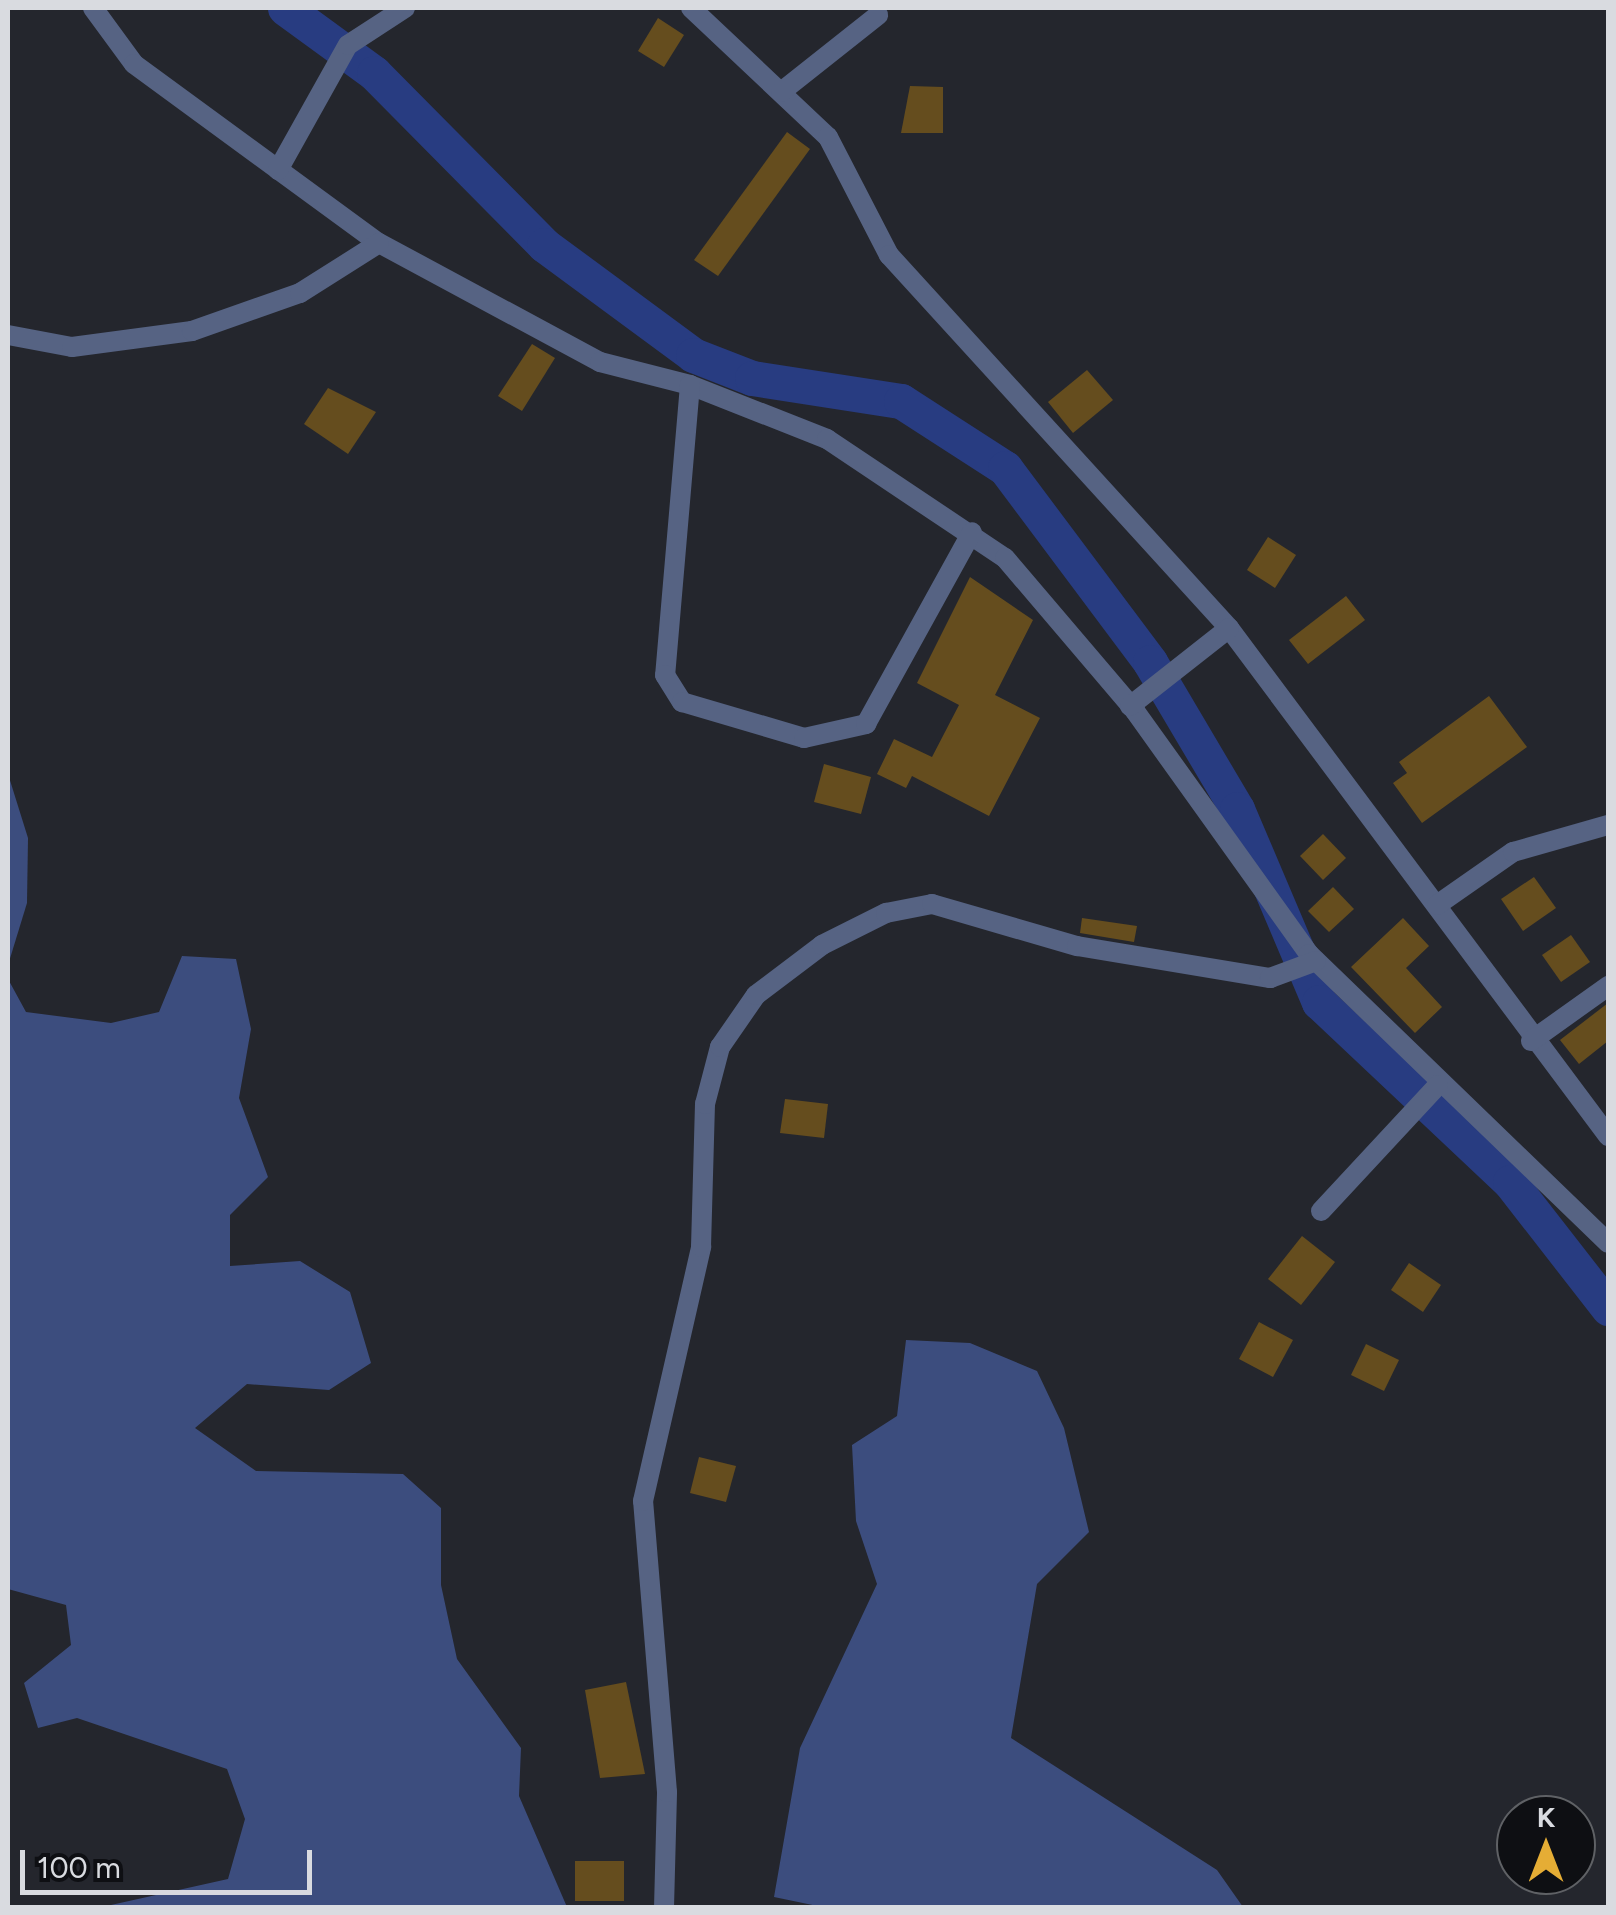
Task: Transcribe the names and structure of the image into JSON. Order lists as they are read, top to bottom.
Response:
{
  "scale_bar": "100 m",
  "north": "top"
}
